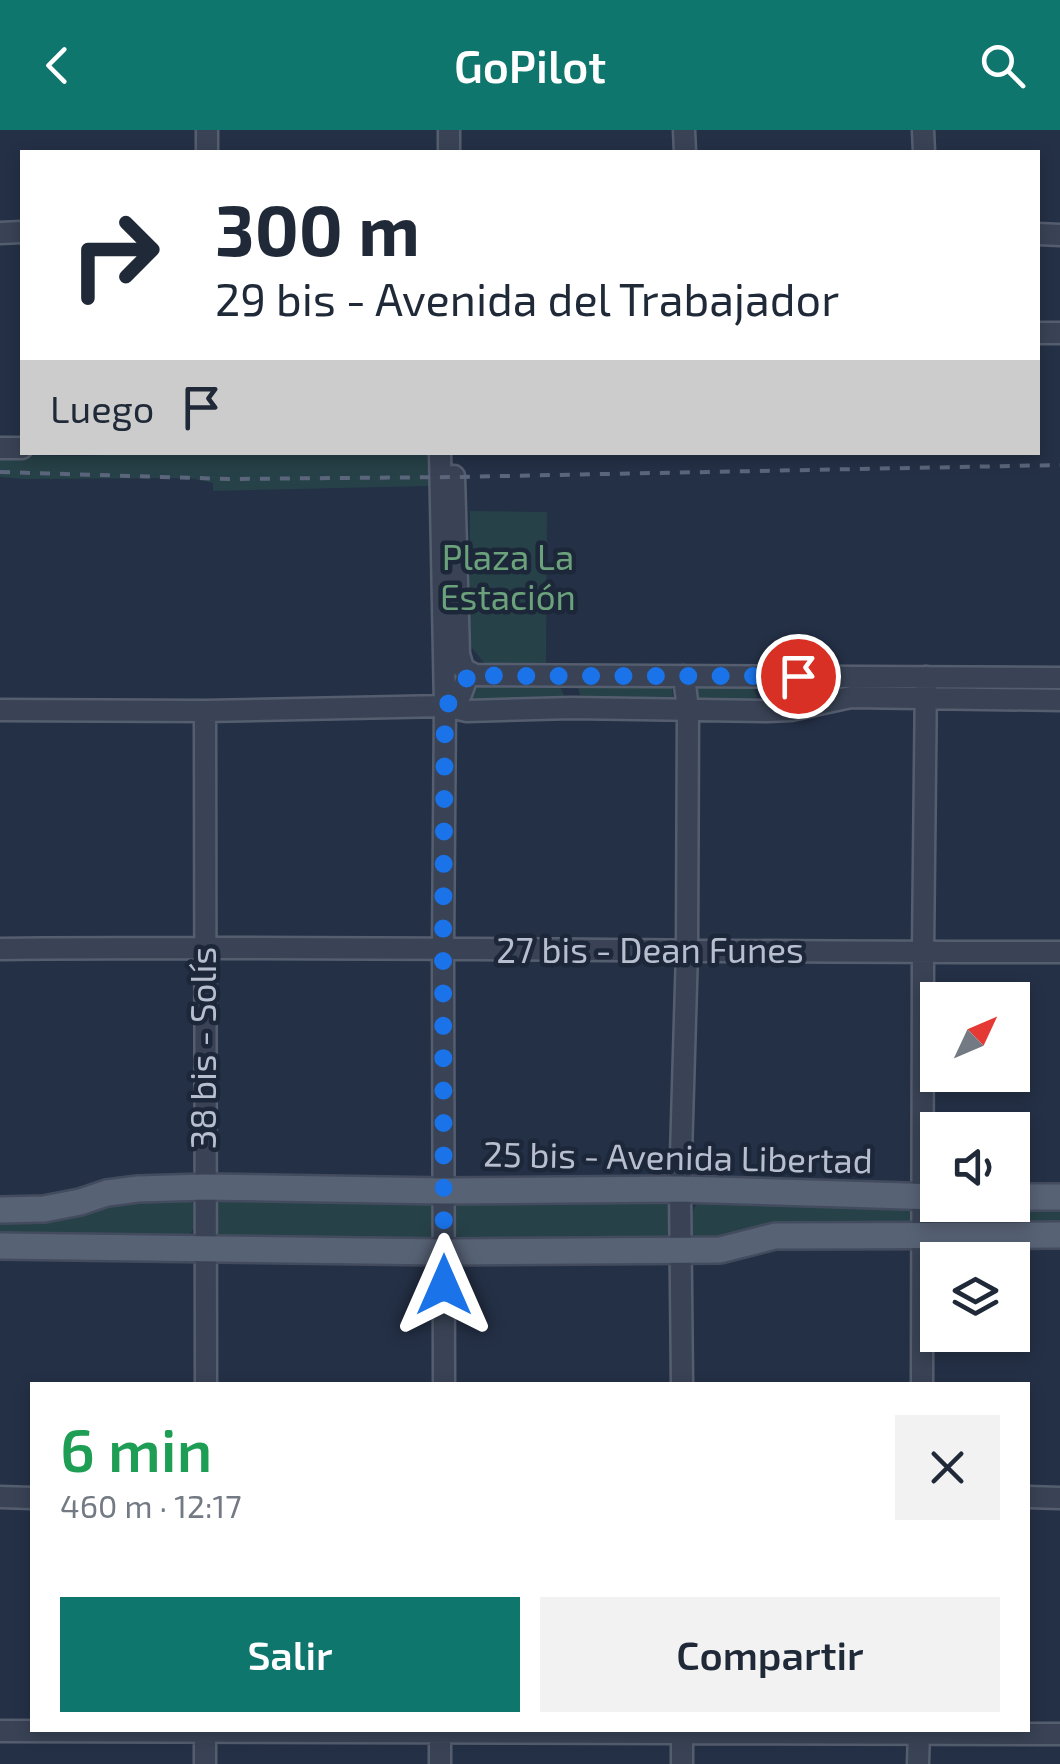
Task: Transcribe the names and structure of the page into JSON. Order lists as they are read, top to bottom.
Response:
{
  "streets": {
    "main road": ["25 bis - Avenida Libertad"],
    "street": ["27 bis - Dean Funes", "38 bis - Solís"]
  },
  "crossings": [
    ["27 bis - Dean Funes", "38 bis - Solís"],
    ["38 bis - Solís", "25 bis - Avenida Libertad"]
  ],
  "parks": ["Plaza La Estación"],
  "north": "top right",
  "page": {
    "header": "GoPilot",
    "turn": ["300 m", "29 bis - Avenida del Trabajador"],
    "then": "Luego",
    "heading": ["6 min", "460 m · 12:17"],
    "buttons": ["Salir", "Compartir"]
  }
}
